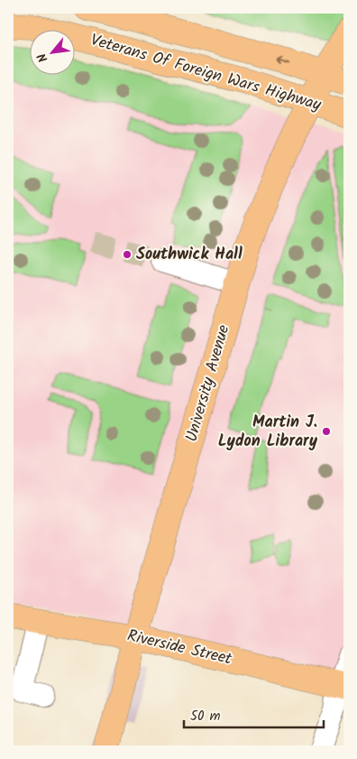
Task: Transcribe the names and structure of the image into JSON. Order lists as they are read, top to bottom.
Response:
{
  "streets": {
    "main road": ["Veterans Of Foreign Wars Highway", "University Avenue", "Riverside Street"]
  },
  "crossings": [
    ["Veterans Of Foreign Wars Highway", "University Avenue"],
    ["University Avenue", "Riverside Street"]
  ],
  "places": ["Southwick Hall", "Martin J. Lydon Library"],
  "scale_bar": "50 m",
  "north": "bottom left"
}
